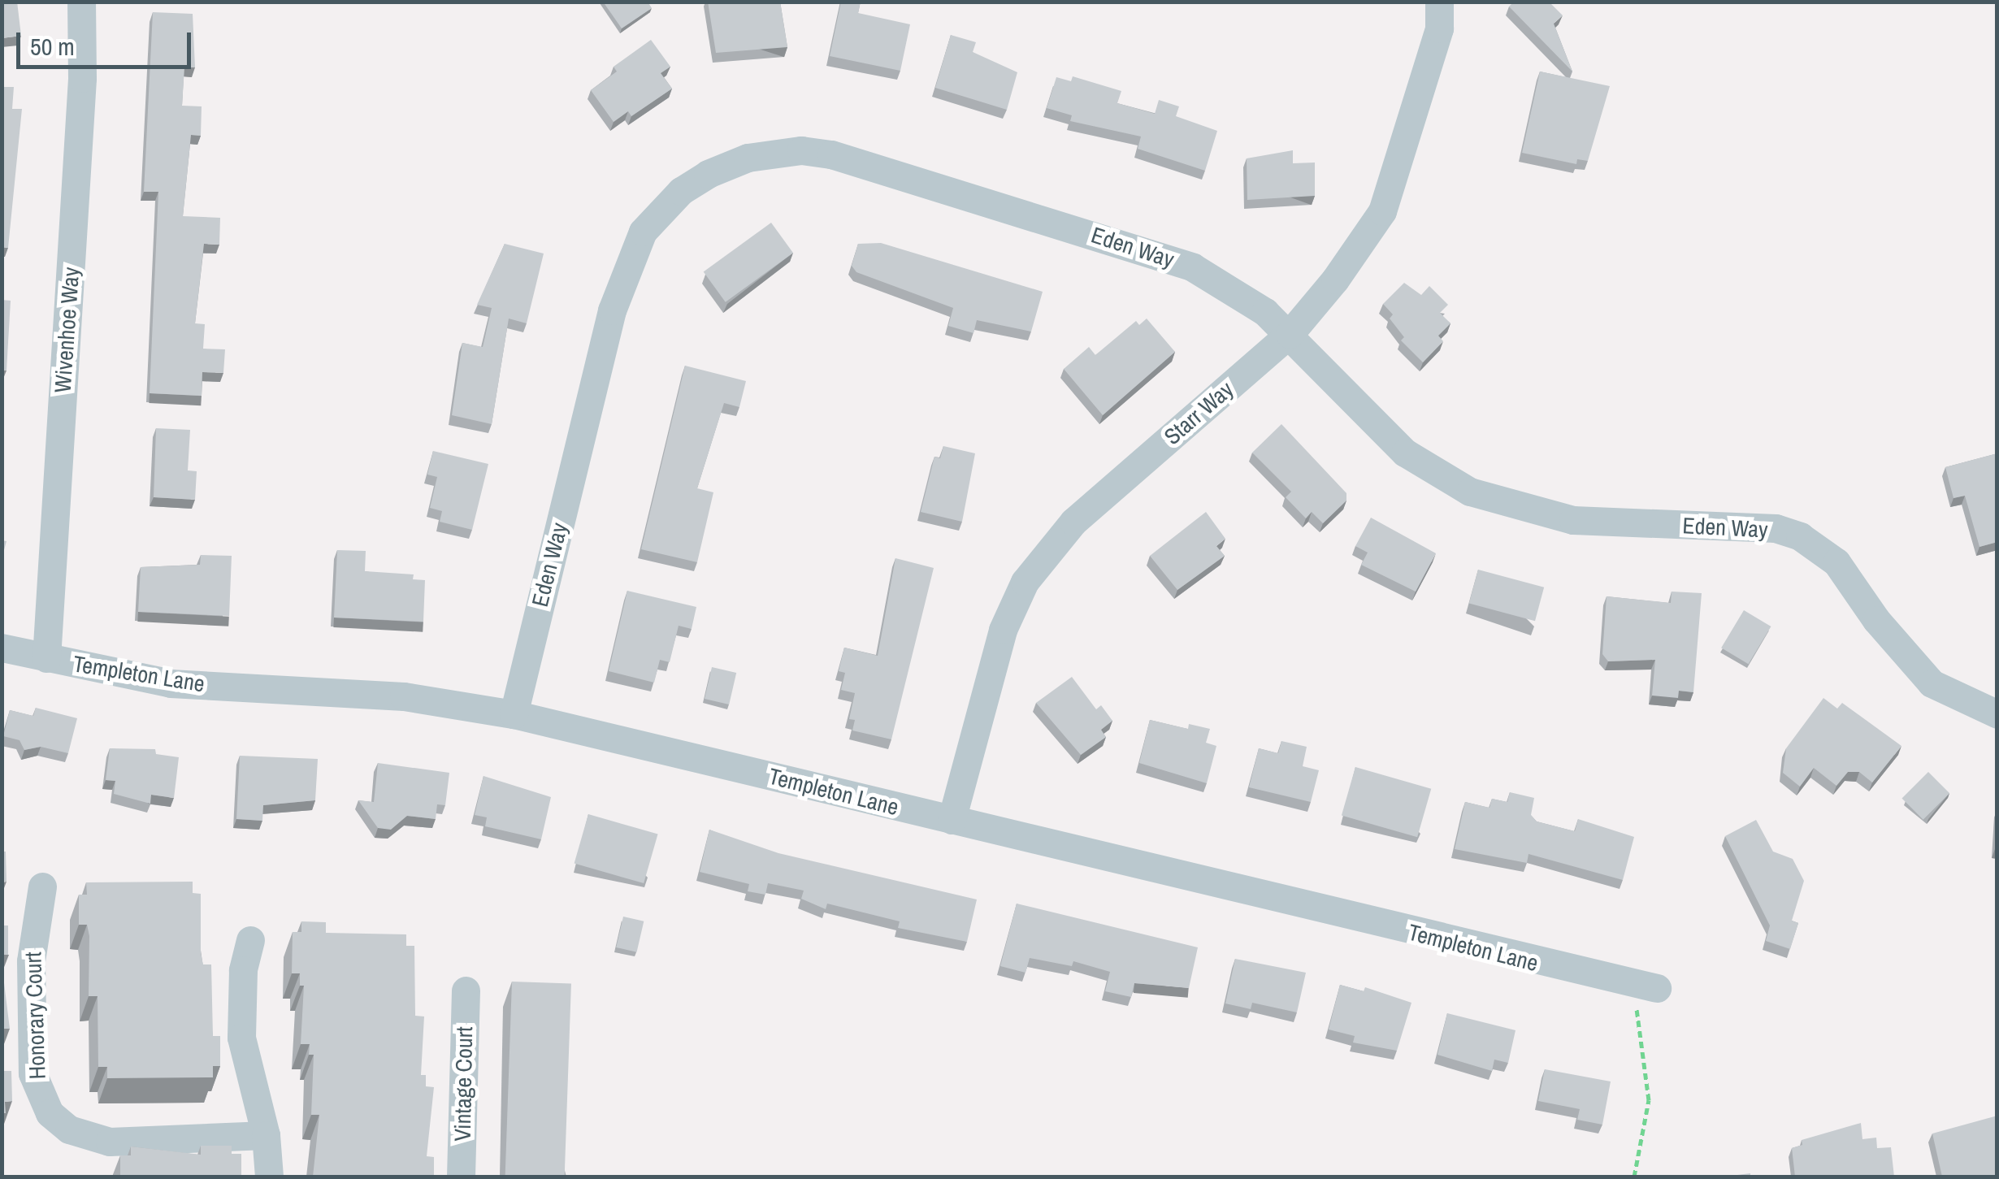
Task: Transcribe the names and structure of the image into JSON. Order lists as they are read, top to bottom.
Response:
{
  "streets": {
    "street": [
      "Eden Way",
      "Wivenhoe Way",
      "Starr Way",
      "Templeton Lane",
      "Honorary Court",
      "Vintage Court"
    ]
  },
  "crossings": [
    ["Eden Way", "Starr Way"],
    ["Eden Way", "Templeton Lane"],
    ["Wivenhoe Way", "Templeton Lane"],
    ["Starr Way", "Templeton Lane"]
  ],
  "scale_bar": "50 m"
}
